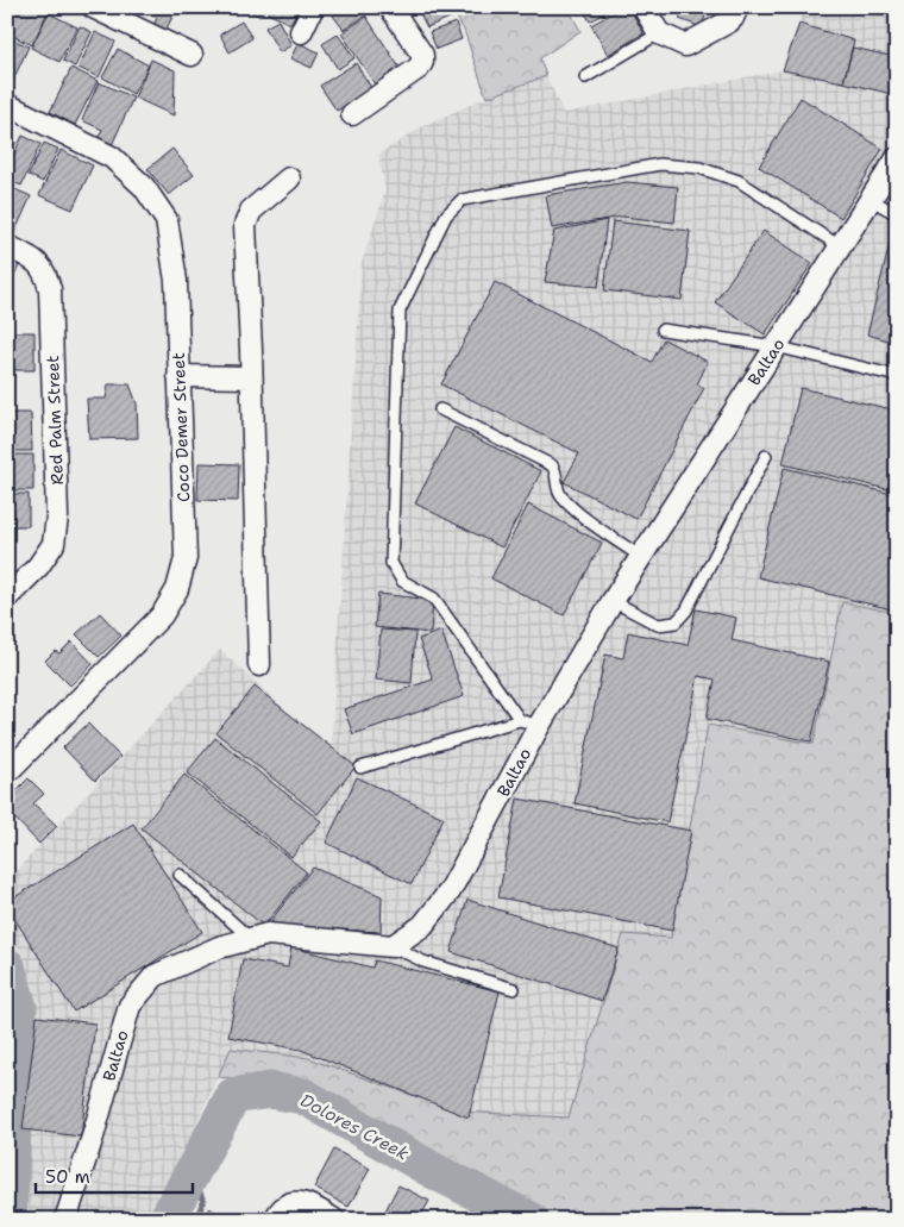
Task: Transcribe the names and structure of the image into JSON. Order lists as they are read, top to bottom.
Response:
{
  "streets": {
    "street": ["Baltao", "Red Palm Street", "Coco Demer Street"]
  },
  "water": ["Dolores Creek"],
  "scale_bar": "50 m"
}
